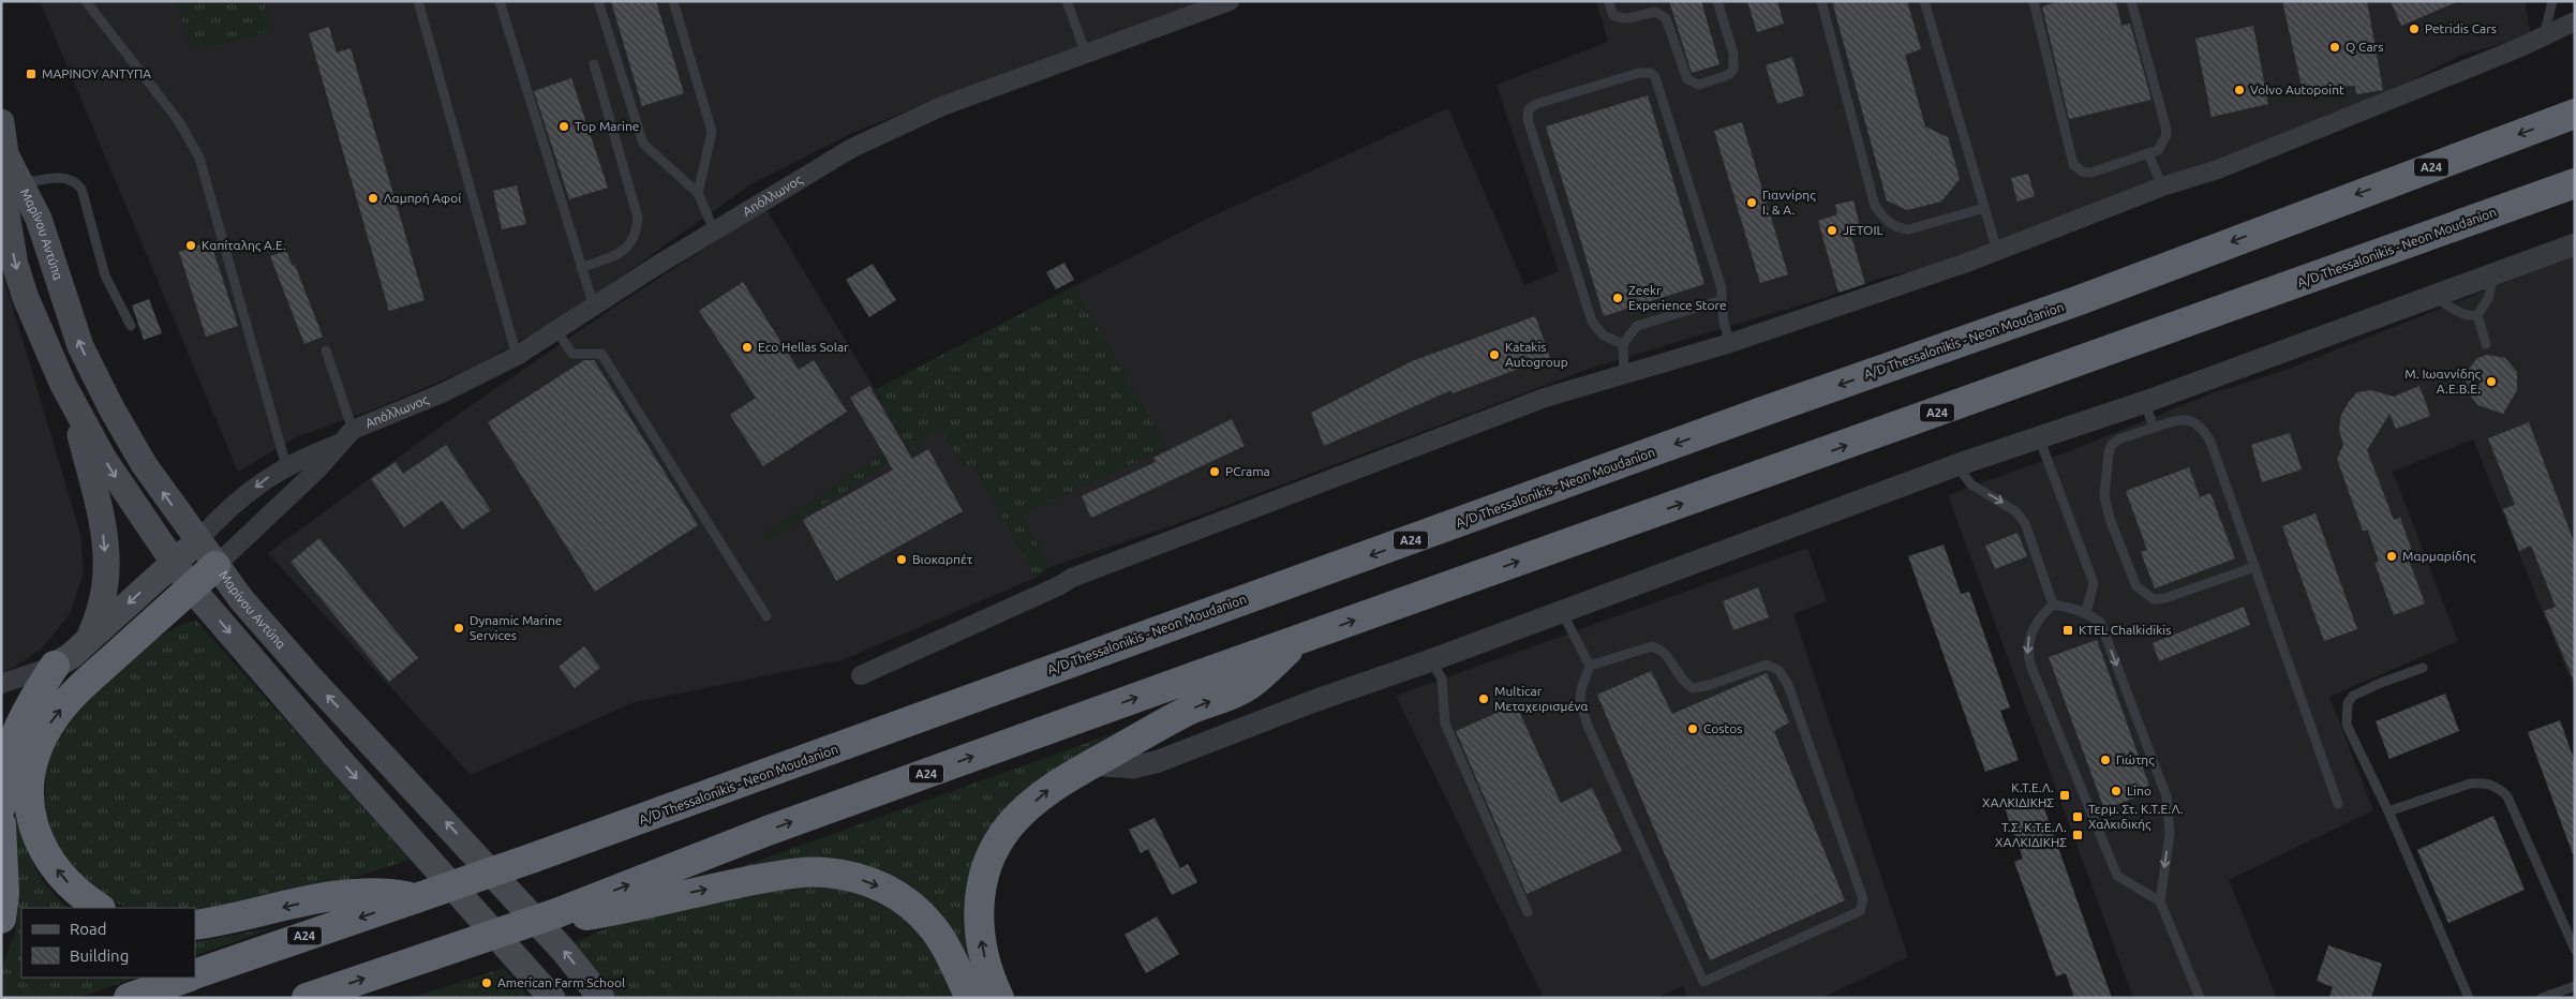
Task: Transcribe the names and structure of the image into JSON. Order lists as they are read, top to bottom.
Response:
{
  "streets": {
    "highway": ["Α24", "A/D Thessalonikis - Neon Moudanion"],
    "main road": ["Μαρίνου Αντύπα"],
    "street": ["Απόλλωνος"]
  },
  "crossings": [
    ["Α24", "A/D Thessalonikis - Neon Moudanion"],
    ["Απόλλωνος", "Μαρίνου Αντύπα"]
  ],
  "places": {
    "other": [
      "Petridis Cars",
      "Q Cars",
      "Volvo Autopoint",
      "Top Marine",
      "Λαμπρή Αφοί",
      "Γιαννίρης Ι. & Α.",
      "JETOIL",
      "Καπίταλης Α.Ε.",
      "Zeekr Experience Store",
      "Eco Hellas Solar",
      "Katakis Autogroup",
      "Μ. Ιωαννίδης Α.Ε.Β.Ε.",
      "PCrama",
      "Μαρμαρίδης",
      "Βιοκαρπέτ",
      "Dynamic Marine Services",
      "Multicar Μεταχειρισμένα",
      "Costos",
      "Γιώτης",
      "Lino",
      "American Farm School"
    ],
    "transit": [
      "ΜΑΡΙΝΟΥ ΑΝΤΥΠΑ",
      "KTEL Chalkidikis",
      "Κ.Τ.Ε.Λ. ΧΑΛΚΙΔΙΚΗΣ",
      "Τερμ. Στ. Κ.Τ.Ε.Λ. Χαλκιδικής",
      "Τ.Σ. Κ.Τ.Ε.Λ. ΧΑΛΚΙΔΙΚΗΣ"
    ]
  },
  "legend": ["Road", "Building"]
}
